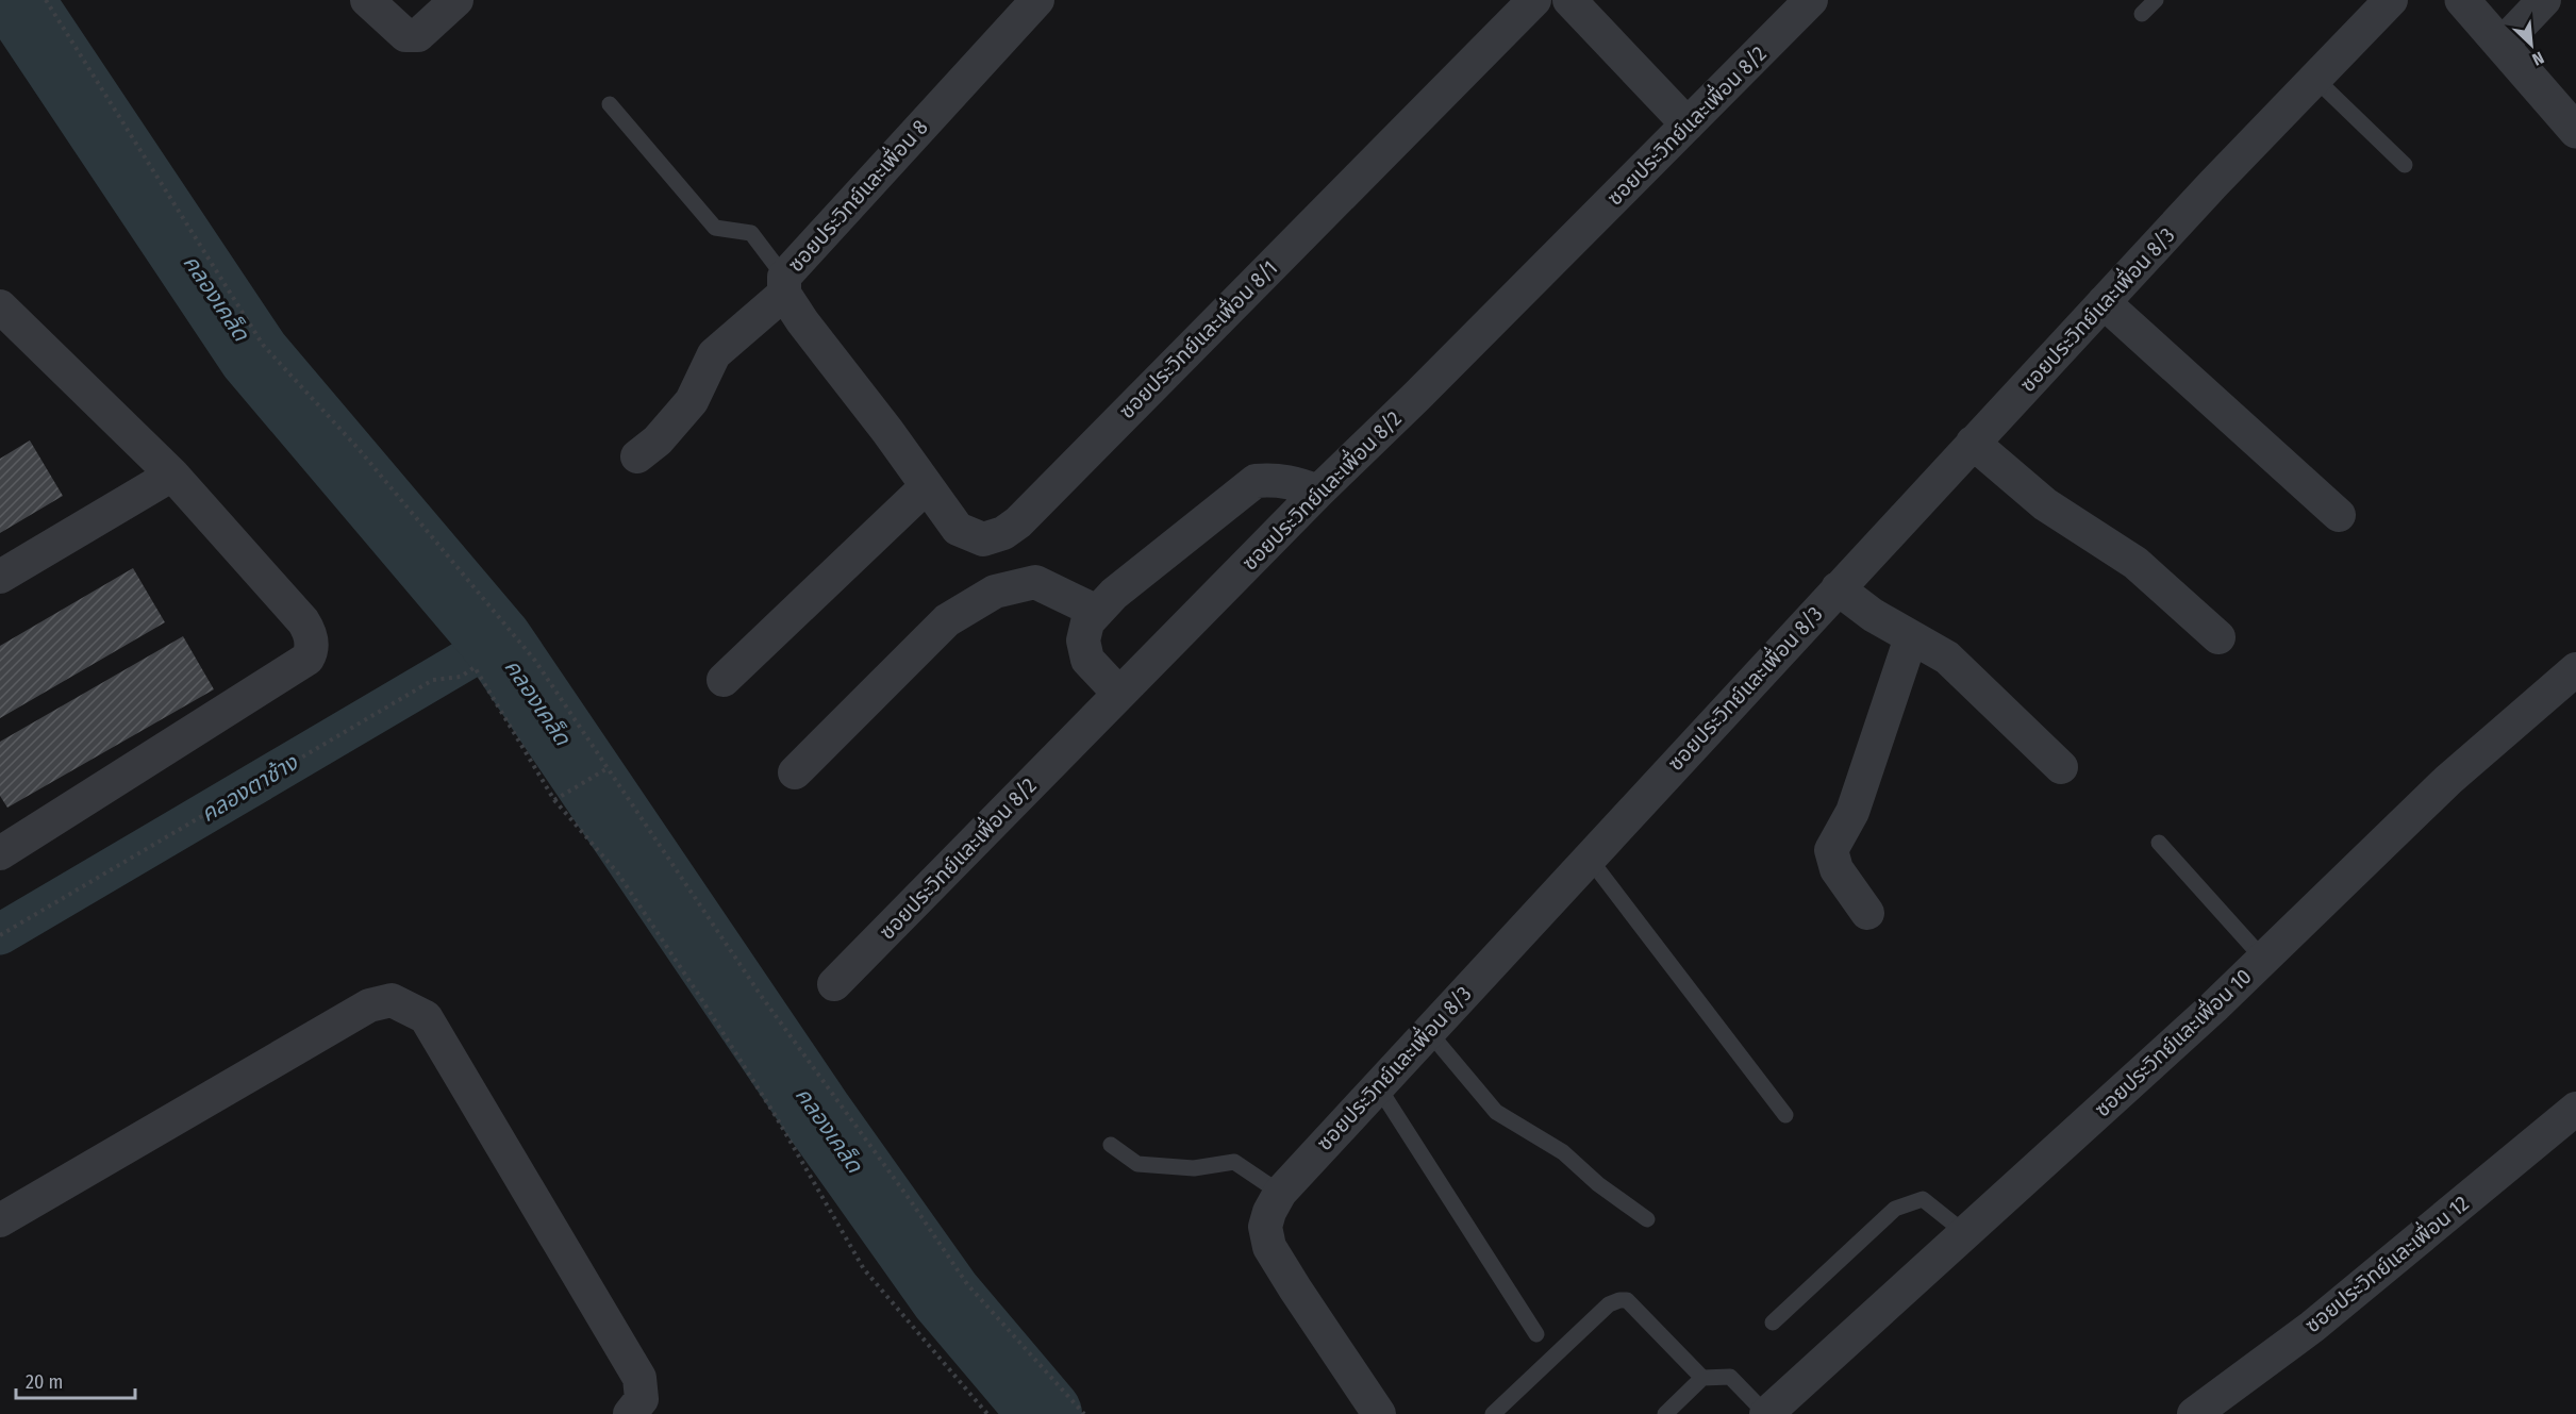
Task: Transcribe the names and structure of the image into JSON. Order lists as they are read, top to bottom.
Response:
{
  "streets": {
    "street": [
      "ซอยประวิทย์และเพื่อน 8/2",
      "ซอยประวิทย์และเพื่อน 8",
      "ซอยประวิทย์และเพื่อน 8/3",
      "ซอยประวิทย์และเพื่อน 8/1",
      "ซอยประวิทย์และเพื่อน 10",
      "ซอยประวิทย์และเพื่อน 12"
    ]
  },
  "crossings": [
    ["ซอยประวิทย์และเพื่อน 8", "ซอยประวิทย์และเพื่อน 8/1"]
  ],
  "water": ["คลองเคล็ด", "คลองตาช้าง"],
  "scale_bar": "20 m",
  "north": "bottom right"
}
